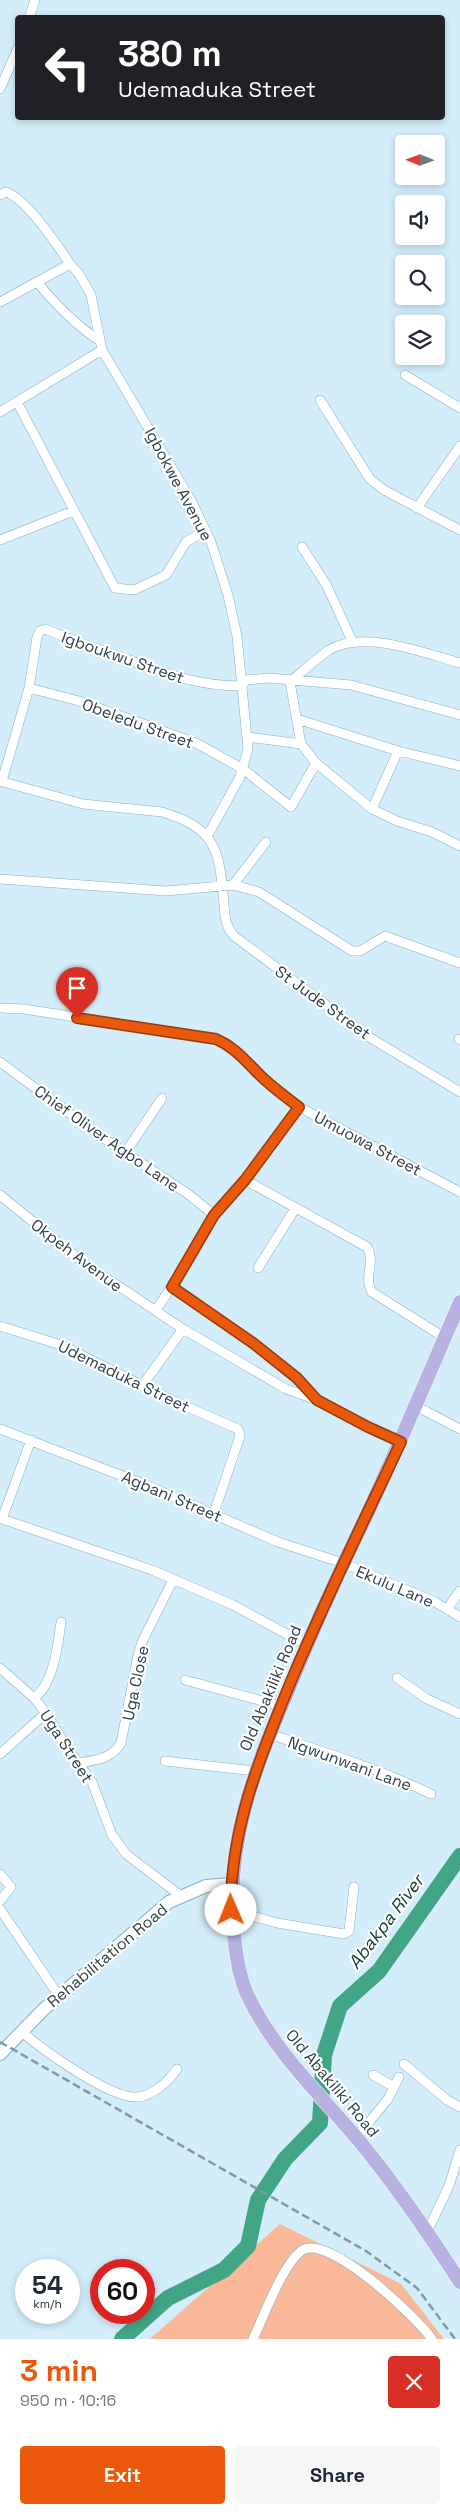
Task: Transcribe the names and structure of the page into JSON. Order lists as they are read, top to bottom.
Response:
{
  "streets": {
    "main road": ["Old Abakiliki Road", "Rehabilitation Road"],
    "street": [
      "Igbokwe Avenue",
      "Igboukwu Street",
      "Obeledu Street",
      "St Jude Street",
      "Chief Oliver Agbo Lane",
      "Umuowa Street",
      "Okpeh Avenue",
      "Udemaduka Street",
      "Agbani Street",
      "Ekulu Lane",
      "Uga Close",
      "Uga Street",
      "Ngwunwani Lane"
    ]
  },
  "crossings": [
    ["Igbokwe Avenue", "Igboukwu Street"],
    ["Igbokwe Avenue", "Obeledu Street"],
    ["Igbokwe Avenue", "St Jude Street"],
    ["Igboukwu Street", "Obeledu Street"],
    ["Udemaduka Street", "Agbani Street"],
    ["Agbani Street", "Ekulu Lane"],
    ["Agbani Street", "Old Abakiliki Road"],
    ["Ekulu Lane", "Old Abakiliki Road"],
    ["Uga Close", "Uga Street"],
    ["Old Abakiliki Road", "Ngwunwani Lane"],
    ["Old Abakiliki Road", "Rehabilitation Road"],
    ["Uga Street", "Rehabilitation Road"]
  ],
  "water": ["Abakpa River"],
  "north": "left",
  "page": {
    "turn": ["380 m", "Udemaduka Street"],
    "speed": "54 km/h",
    "limit": "60",
    "heading": ["3 min", "950 m · 10:16"],
    "buttons": ["Exit", "Share"]
  }
}
